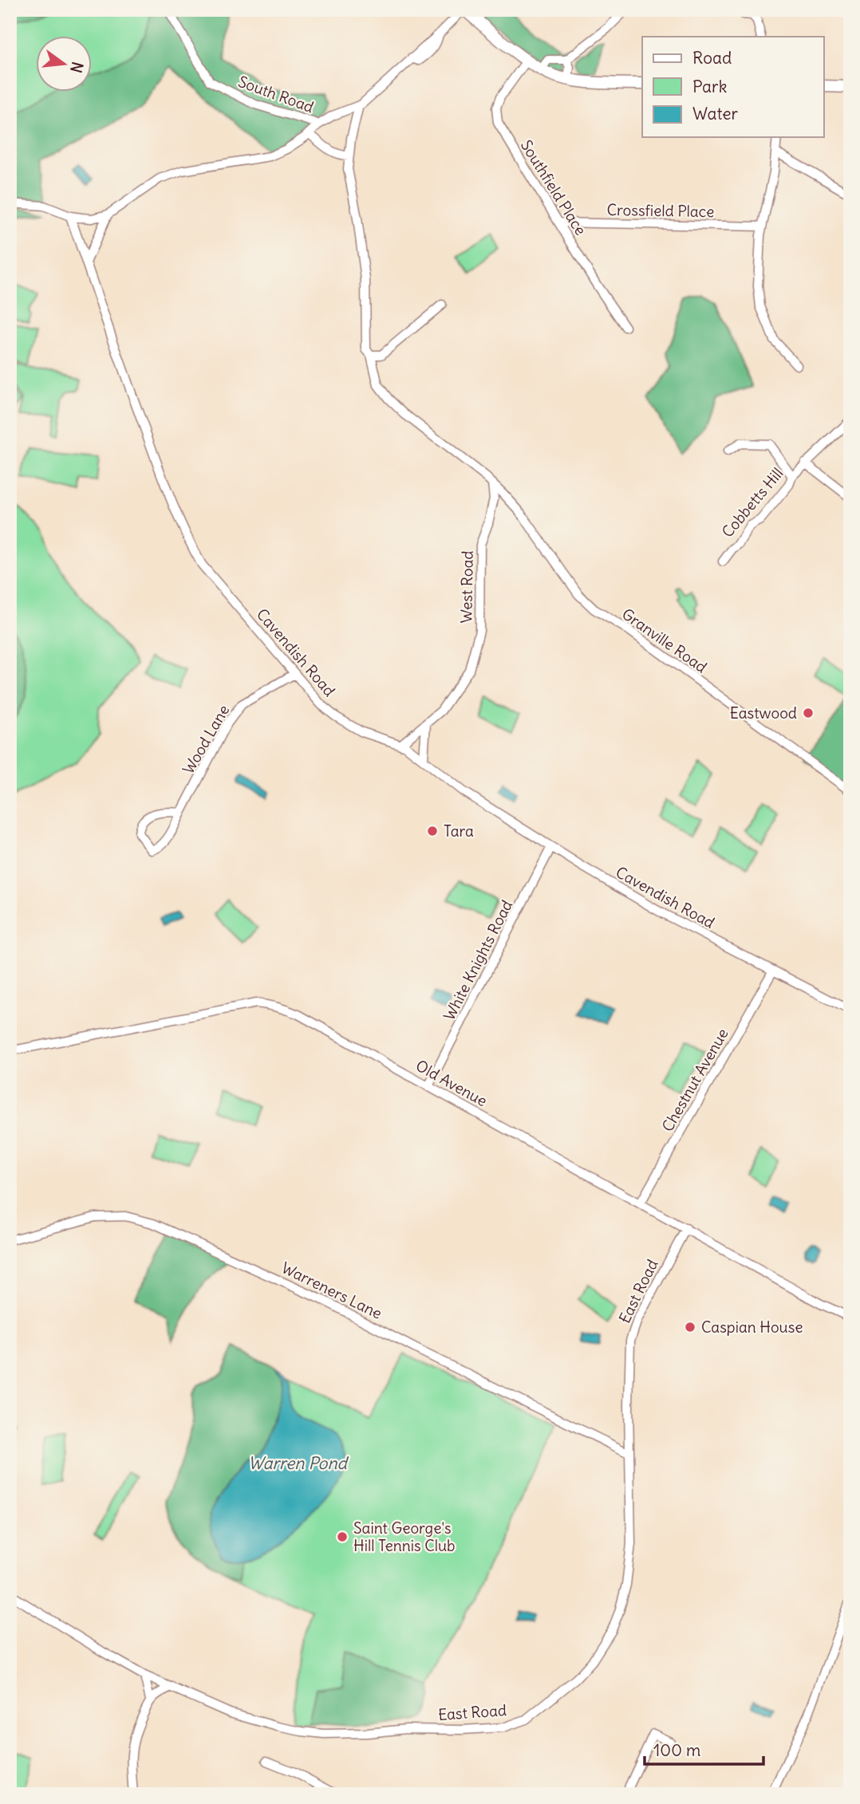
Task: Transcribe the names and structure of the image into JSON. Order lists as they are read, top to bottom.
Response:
{
  "streets": {
    "street": [
      "South Road",
      "Southfield Place",
      "Crossfield Place",
      "Cobbetts Hill",
      "West Road",
      "Granville Road",
      "Cavendish Road",
      "Wood Lane",
      "White Knights Road",
      "Chestnut Avenue",
      "Old Avenue",
      "Warreners Lane",
      "East Road"
    ]
  },
  "crossings": [
    ["Southfield Place", "Crossfield Place"],
    ["West Road", "Granville Road"],
    ["West Road", "Cavendish Road"],
    ["Cavendish Road", "Wood Lane"],
    ["Cavendish Road", "White Knights Road"],
    ["Cavendish Road", "Chestnut Avenue"],
    ["White Knights Road", "Old Avenue"],
    ["Chestnut Avenue", "Old Avenue"],
    ["Old Avenue", "East Road"],
    ["Warreners Lane", "East Road"]
  ],
  "water": ["Warren Pond"],
  "places": [
    "Eastwood",
    "Tara",
    "Caspian House",
    "Saint George's Hill Tennis Club"
  ],
  "legend": ["Road", "Park", "Water"],
  "scale_bar": "100 m",
  "north": "right"
}
